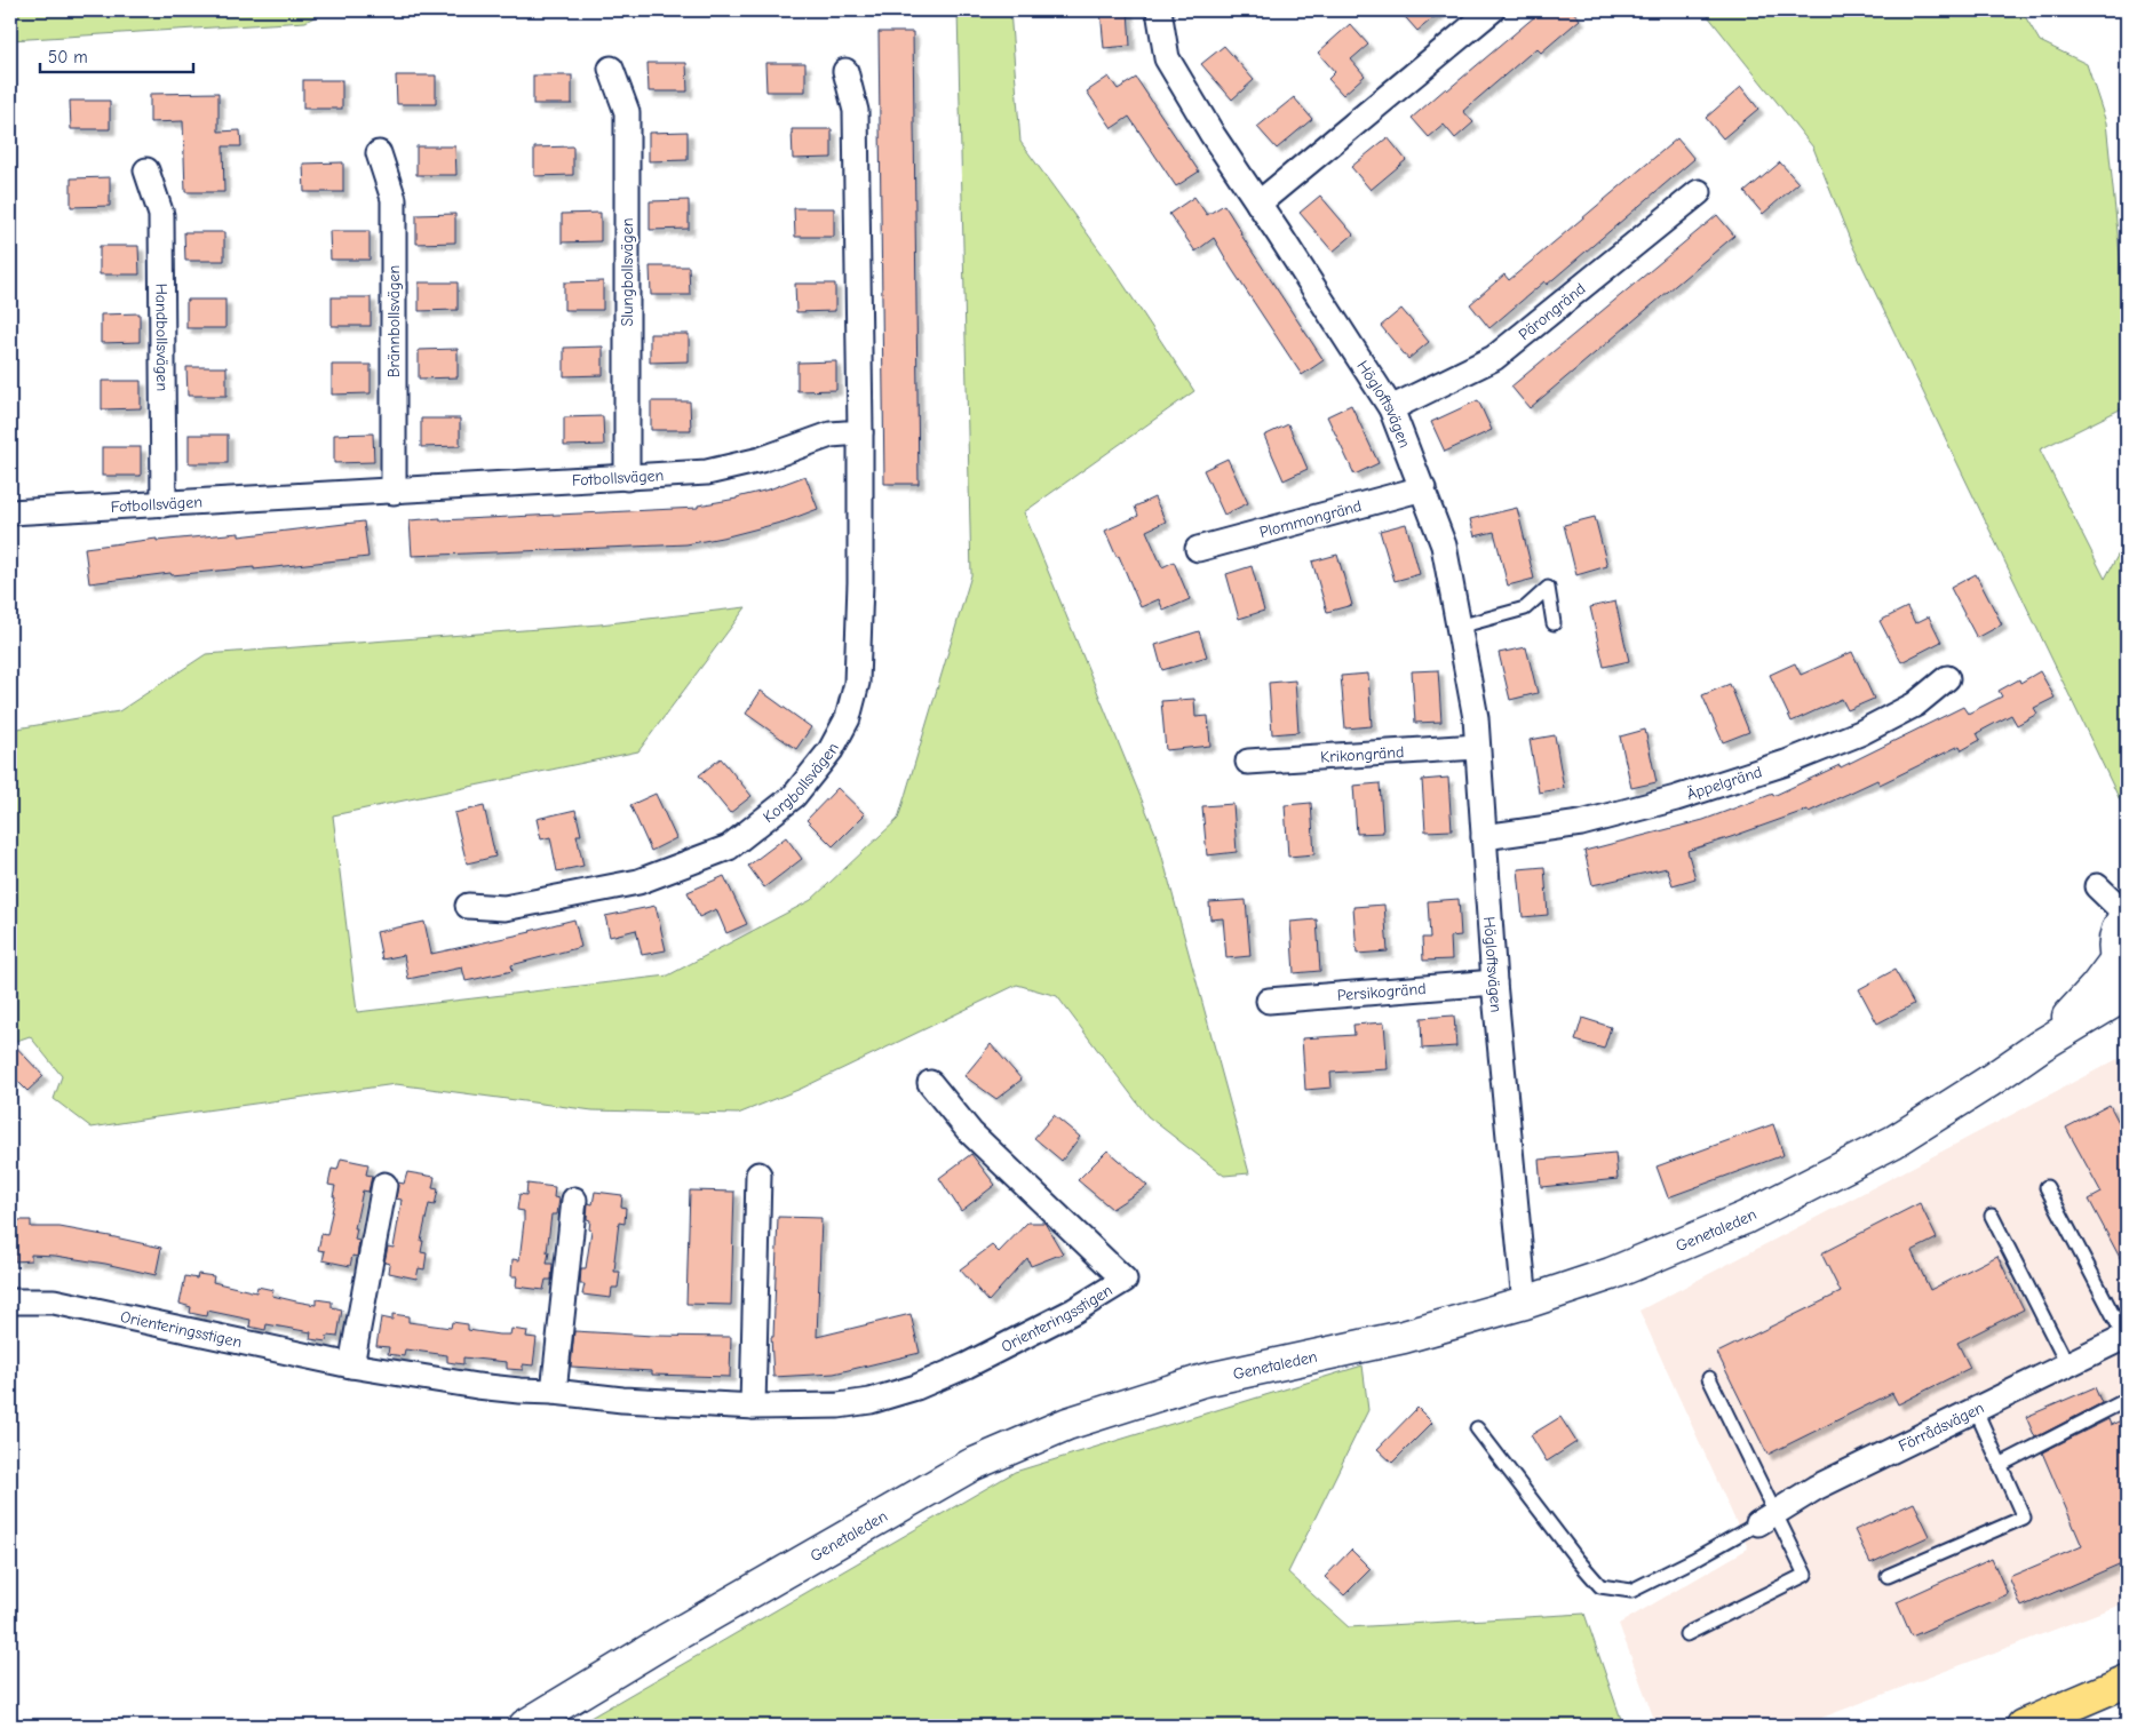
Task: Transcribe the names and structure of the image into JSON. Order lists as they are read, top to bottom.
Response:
{
  "streets": {
    "main road": ["Genetaleden"],
    "street": [
      "Slungbollsvägen",
      "Pärongränd",
      "Brännbollsvägen",
      "Handbollsvägen",
      "Högloftsvägen",
      "Fotbollsvägen",
      "Plommongränd",
      "Krikongränd",
      "Korgbollsvägen",
      "Äppelgränd",
      "Persikogränd",
      "Orienteringsstigen",
      "Förrådsvägen"
    ]
  },
  "crossings": [
    ["Slungbollsvägen", "Fotbollsvägen"],
    ["Pärongränd", "Högloftsvägen"],
    ["Brännbollsvägen", "Fotbollsvägen"],
    ["Handbollsvägen", "Fotbollsvägen"],
    ["Högloftsvägen", "Plommongränd"],
    ["Högloftsvägen", "Krikongränd"],
    ["Högloftsvägen", "Äppelgränd"],
    ["Högloftsvägen", "Persikogränd"],
    ["Högloftsvägen", "Genetaleden"],
    ["Fotbollsvägen", "Korgbollsvägen"]
  ],
  "scale_bar": "50 m"
}
